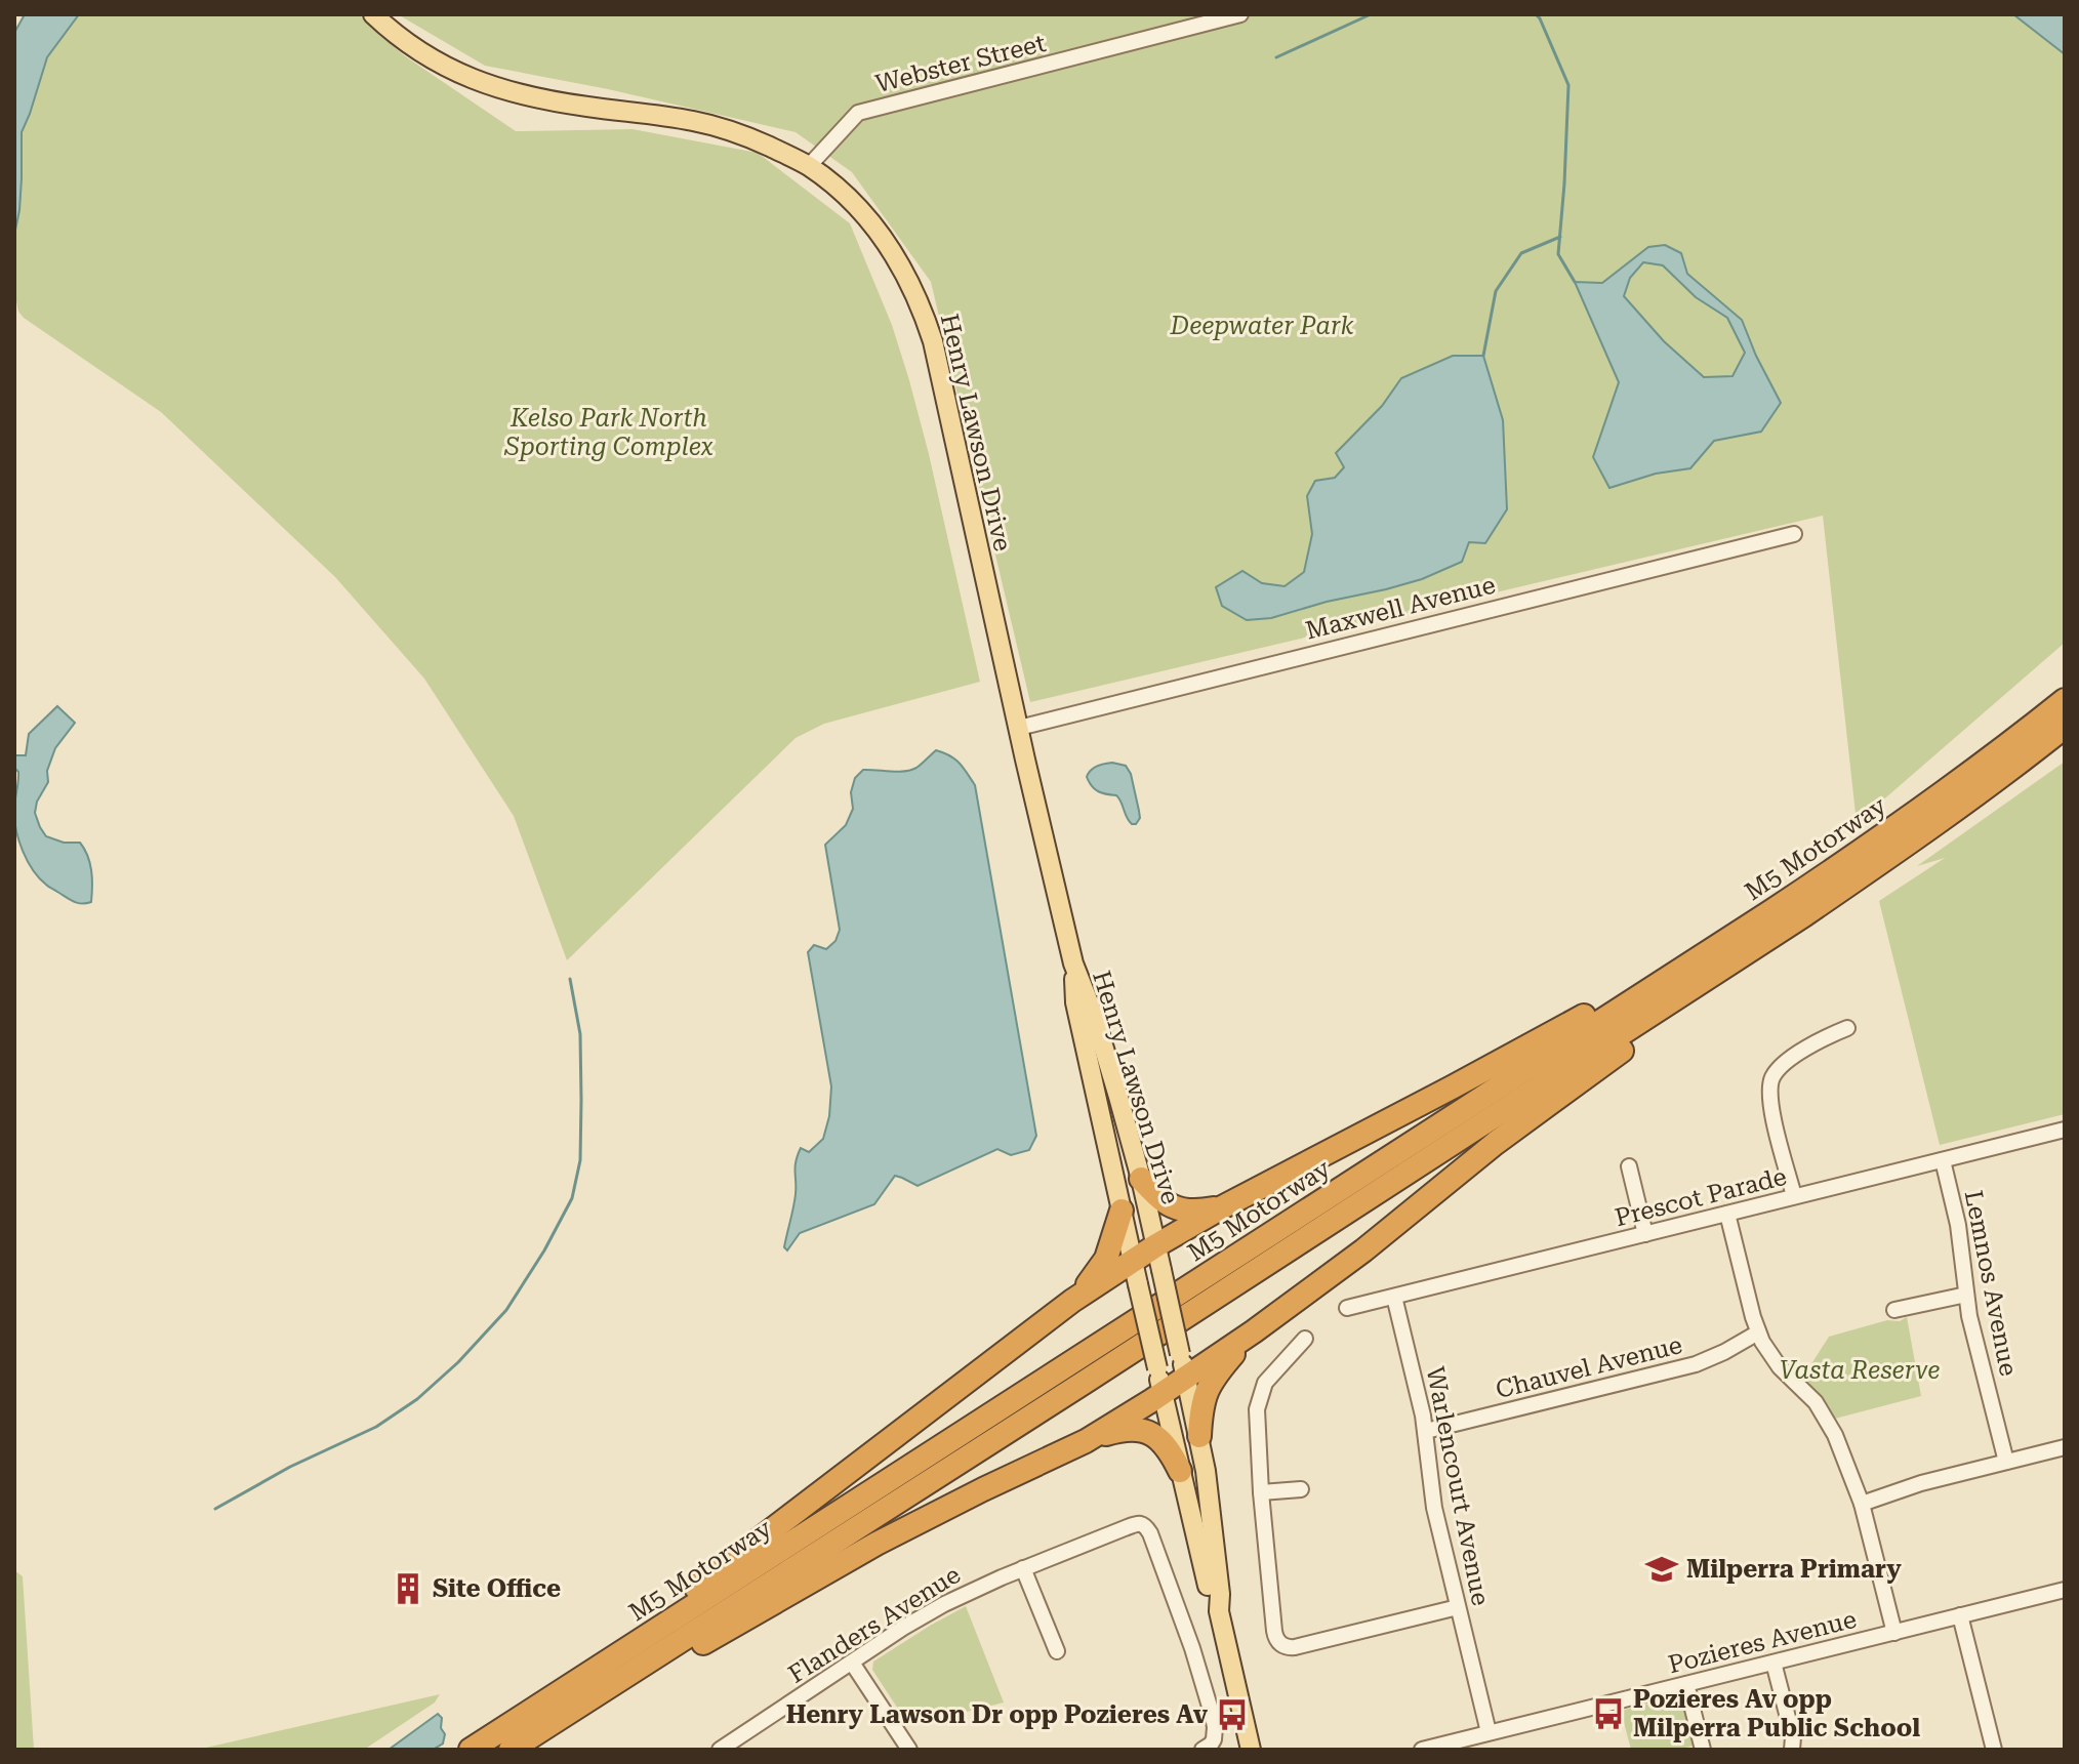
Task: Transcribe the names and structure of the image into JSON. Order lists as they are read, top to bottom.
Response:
{
  "streets": {
    "highway": ["M5 Motorway"],
    "main road": ["Henry Lawson Drive"],
    "street": [
      "Webster Street",
      "Maxwell Avenue",
      "Prescot Parade",
      "Lemnos Avenue",
      "Chauvel Avenue",
      "Warlencourt Avenue",
      "Flanders Avenue",
      "Pozieres Avenue"
    ]
  },
  "crossings": [
    ["Webster Street", "Henry Lawson Drive"],
    ["Henry Lawson Drive", "Maxwell Avenue"],
    ["Prescot Parade", "Lemnos Avenue"],
    ["Prescot Parade", "Warlencourt Avenue"],
    ["Chauvel Avenue", "Warlencourt Avenue"],
    ["Warlencourt Avenue", "Pozieres Avenue"]
  ],
  "parks": ["Deepwater Park", "Kelso Park North Sporting Complex", "Vasta Reserve"],
  "places": {
    "school or university": ["Milperra Primary"],
    "building": ["Site Office"],
    "bus stop": ["Pozieres Av opp Milperra Public School", "Henry Lawson Dr opp Pozieres Av"]
  }
}
